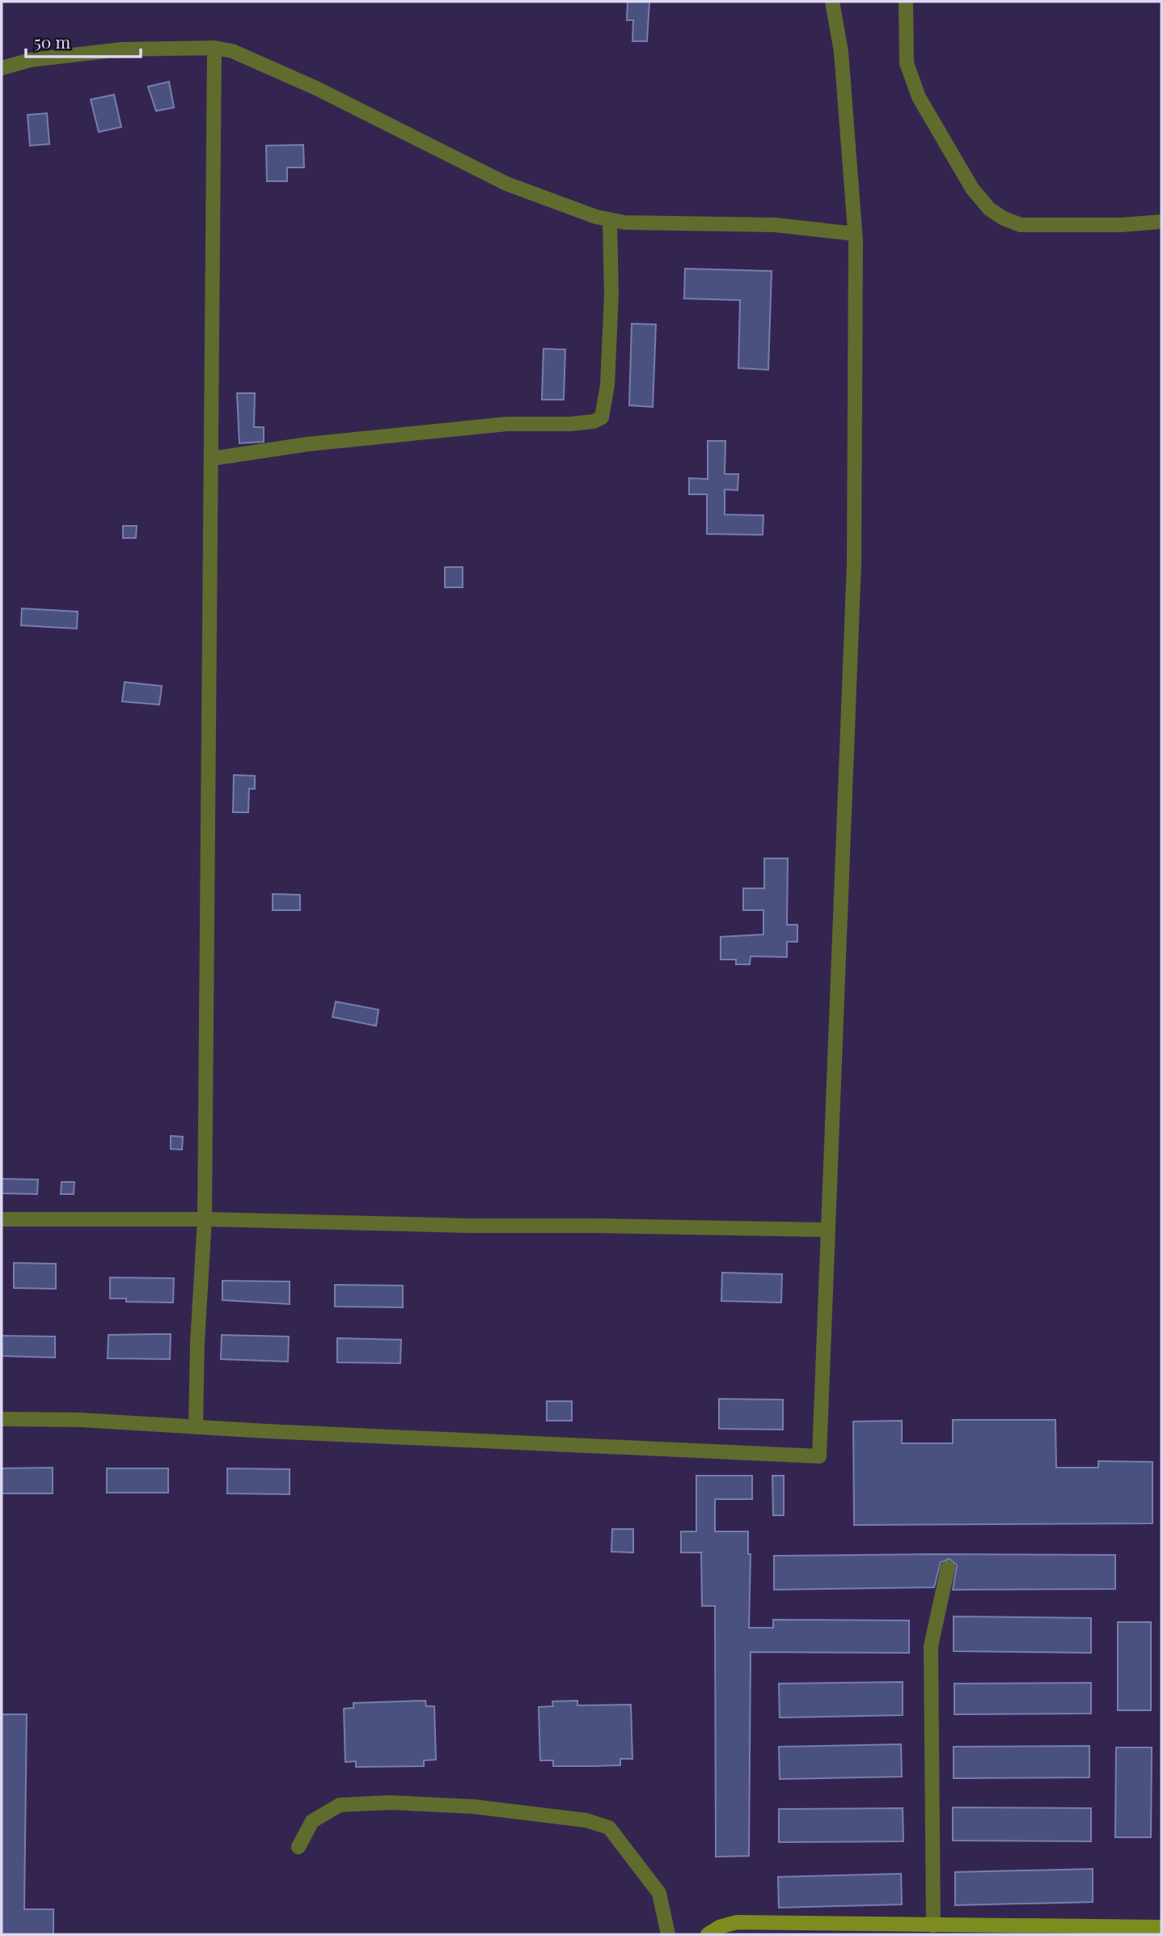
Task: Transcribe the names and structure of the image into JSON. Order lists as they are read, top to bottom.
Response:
{
  "scale_bar": "50 m"
}
